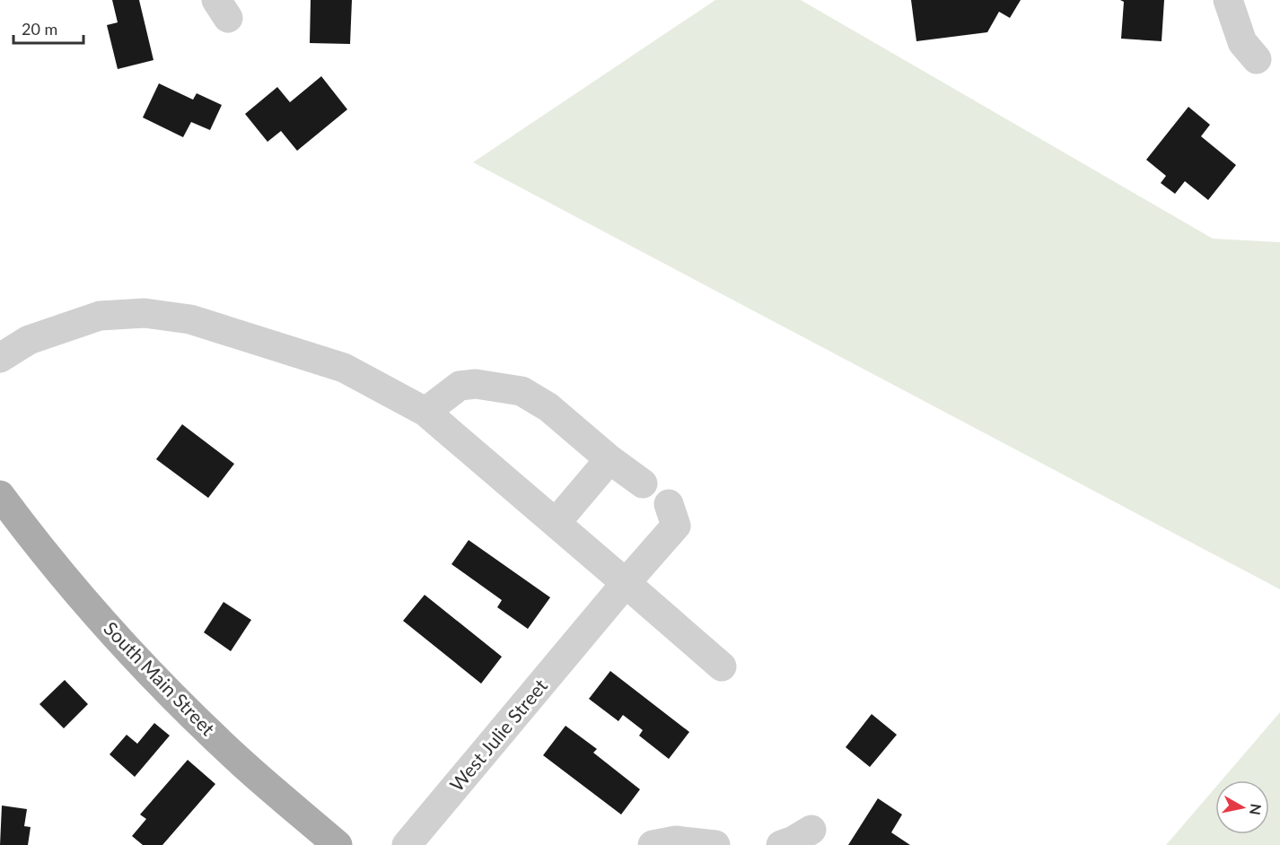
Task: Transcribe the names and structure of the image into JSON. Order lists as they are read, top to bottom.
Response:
{
  "streets": {
    "main road": ["South Main Street"],
    "street": ["West Julie Street"]
  },
  "scale_bar": "20 m",
  "north": "right"
}
